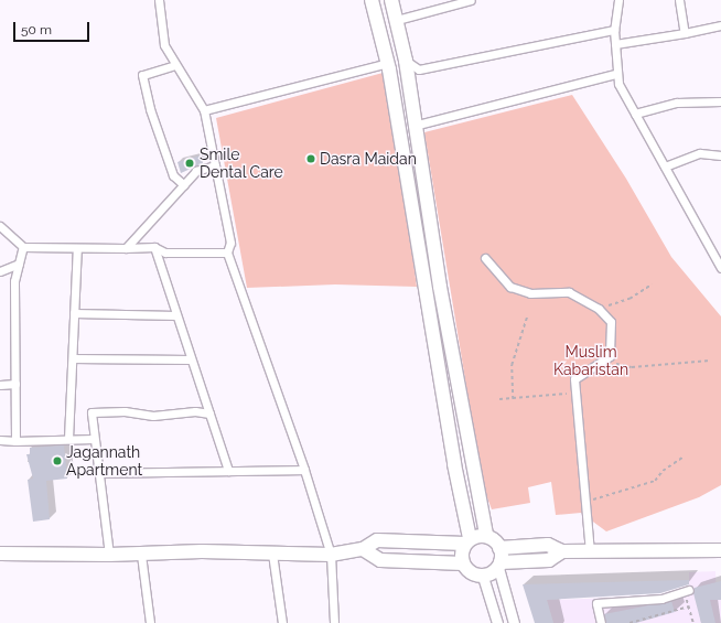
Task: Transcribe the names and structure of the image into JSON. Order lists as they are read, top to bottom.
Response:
{
  "parks": ["Muslim Kabaristan"],
  "places": ["Dasra Maidan", "Smile Dental Care", "Jagannath Apartment"],
  "scale_bar": "50 m"
}
